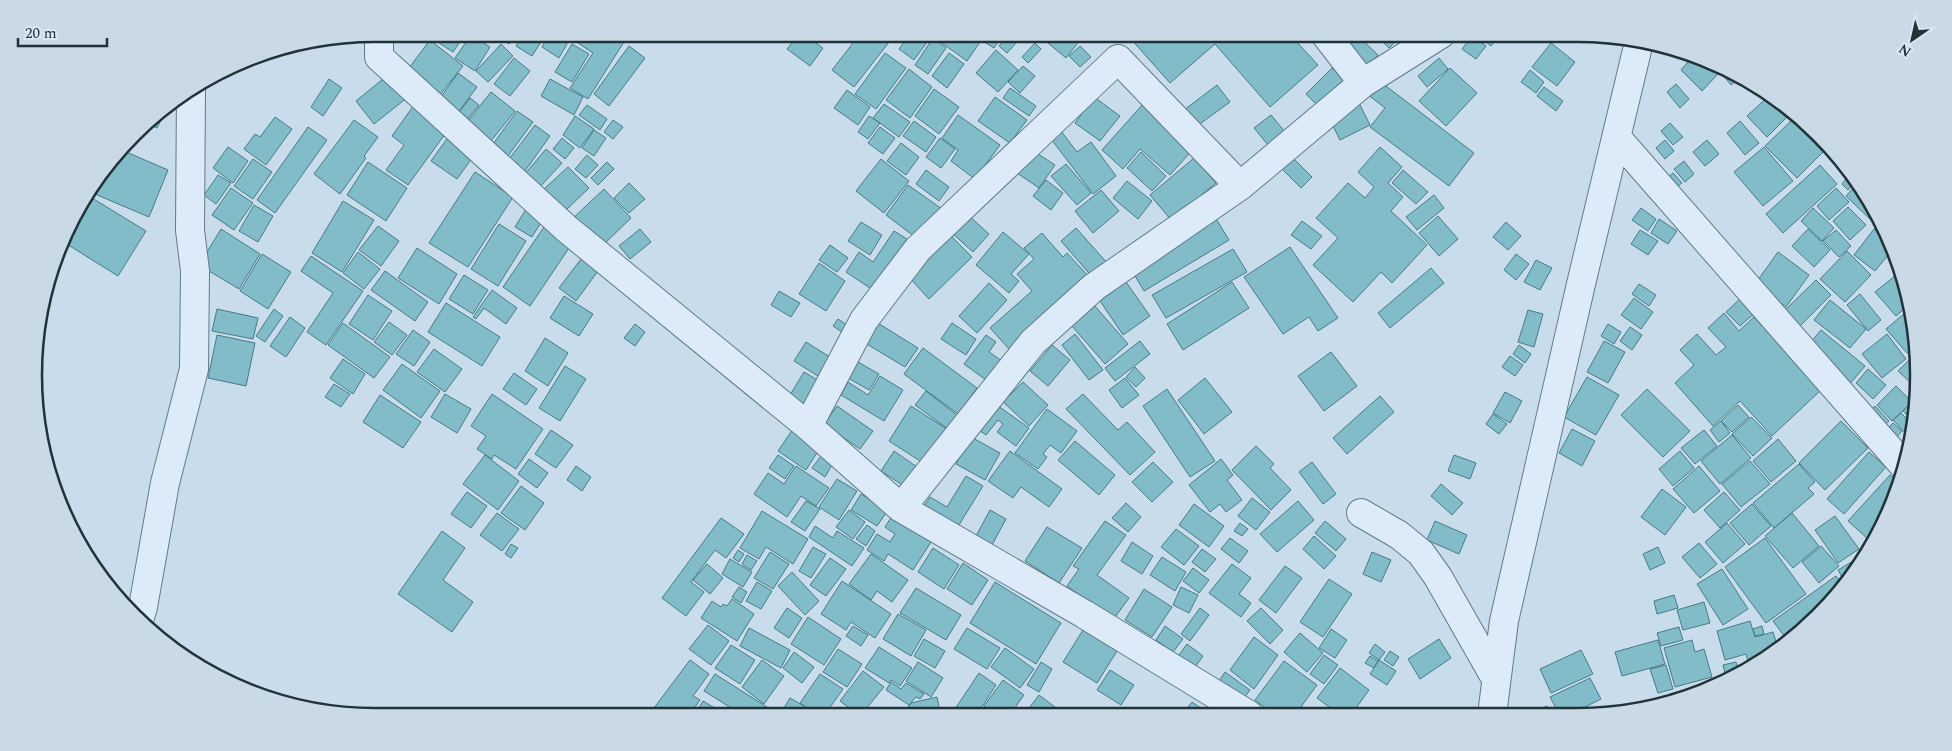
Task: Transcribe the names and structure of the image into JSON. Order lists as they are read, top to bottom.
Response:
{
  "scale_bar": "20 m",
  "north": "bottom left"
}
